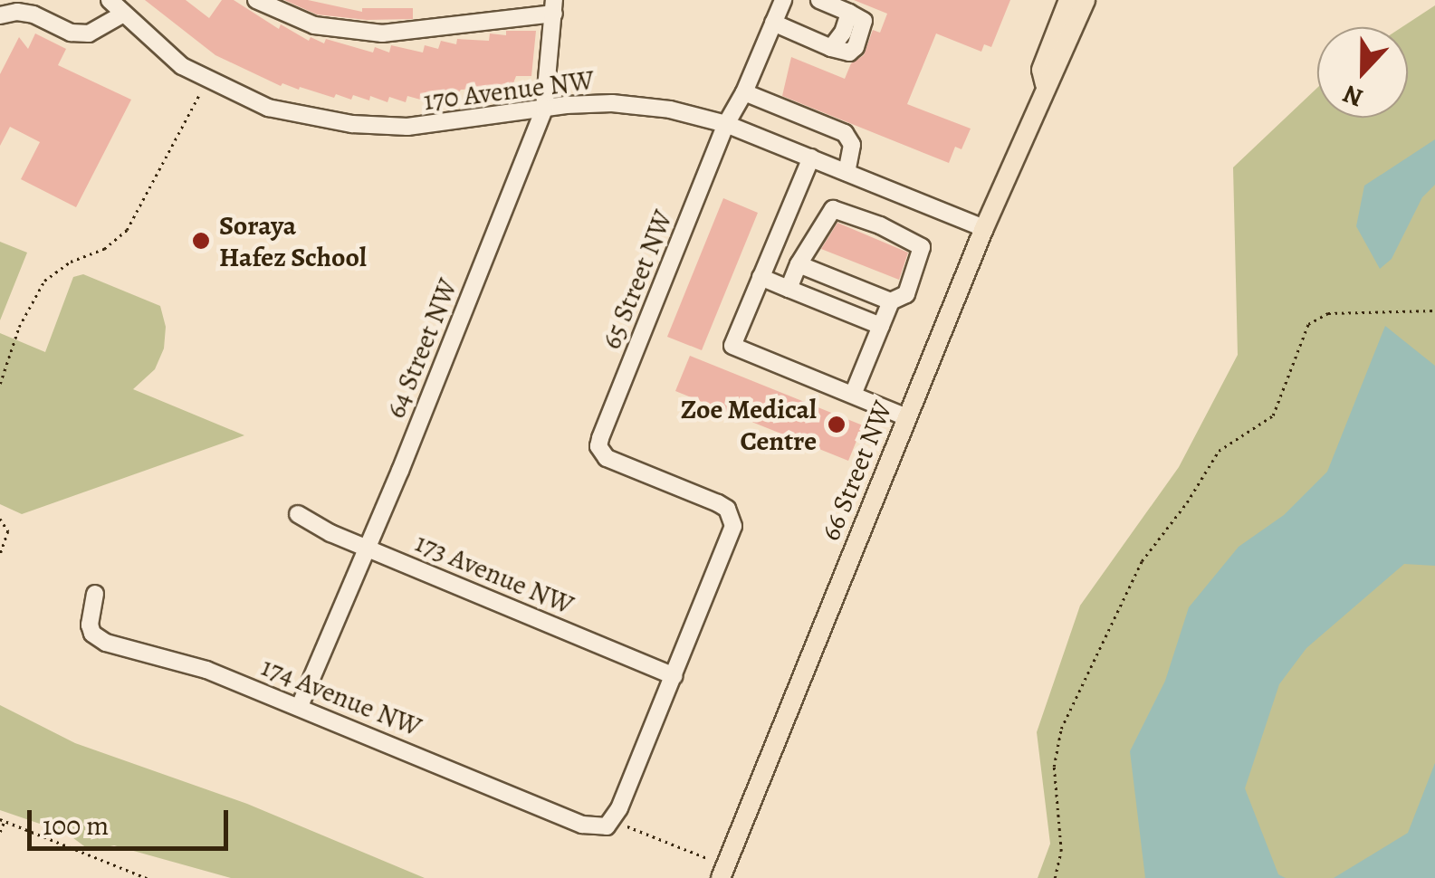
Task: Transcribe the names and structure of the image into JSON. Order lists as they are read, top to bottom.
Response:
{
  "streets": {
    "main road": ["66 Street NW"],
    "street": [
      "170 Avenue NW",
      "65 Street NW",
      "64 Street NW",
      "173 Avenue NW",
      "174 Avenue NW"
    ]
  },
  "crossings": [
    ["170 Avenue NW", "65 Street NW"],
    ["170 Avenue NW", "64 Street NW"],
    ["170 Avenue NW", "66 Street NW"],
    ["65 Street NW", "173 Avenue NW"],
    ["64 Street NW", "173 Avenue NW"],
    ["64 Street NW", "174 Avenue NW"]
  ],
  "places": ["Soraya Hafez School", "Zoe Medical Centre"],
  "scale_bar": "100 m",
  "north": "bottom"
}
